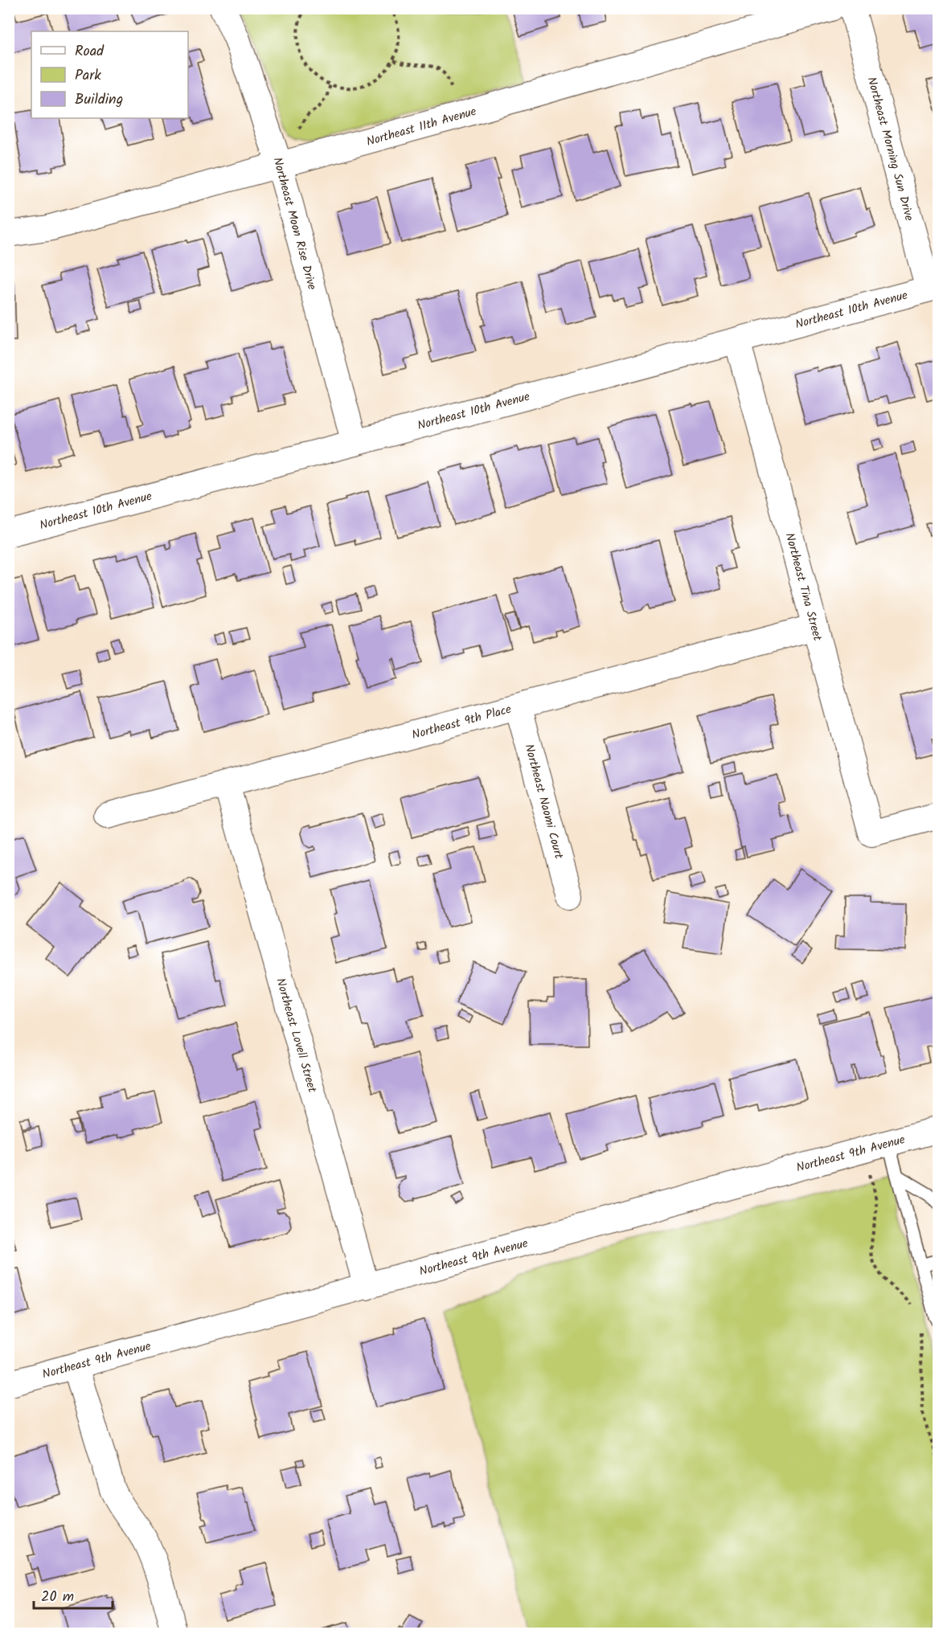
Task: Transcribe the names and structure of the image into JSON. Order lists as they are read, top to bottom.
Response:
{
  "streets": {
    "street": [
      "Northeast 11th Avenue",
      "Northeast Morning Sun Drive",
      "Northeast Moon Rise Drive",
      "Northeast 10th Avenue",
      "Northeast Tina Street",
      "Northeast 9th Place",
      "Northeast Naomi Court",
      "Northeast Lovell Street",
      "Northeast 9th Avenue"
    ]
  },
  "crossings": [
    ["Northeast 11th Avenue", "Northeast Moon Rise Drive"],
    ["Northeast Morning Sun Drive", "Northeast 10th Avenue"],
    ["Northeast Moon Rise Drive", "Northeast 10th Avenue"],
    ["Northeast 10th Avenue", "Northeast Tina Street"],
    ["Northeast Tina Street", "Northeast 9th Place"],
    ["Northeast 9th Place", "Northeast Naomi Court"],
    ["Northeast 9th Place", "Northeast Lovell Street"],
    ["Northeast Lovell Street", "Northeast 9th Avenue"]
  ],
  "legend": ["Road", "Park", "Building"],
  "scale_bar": "20 m"
}
